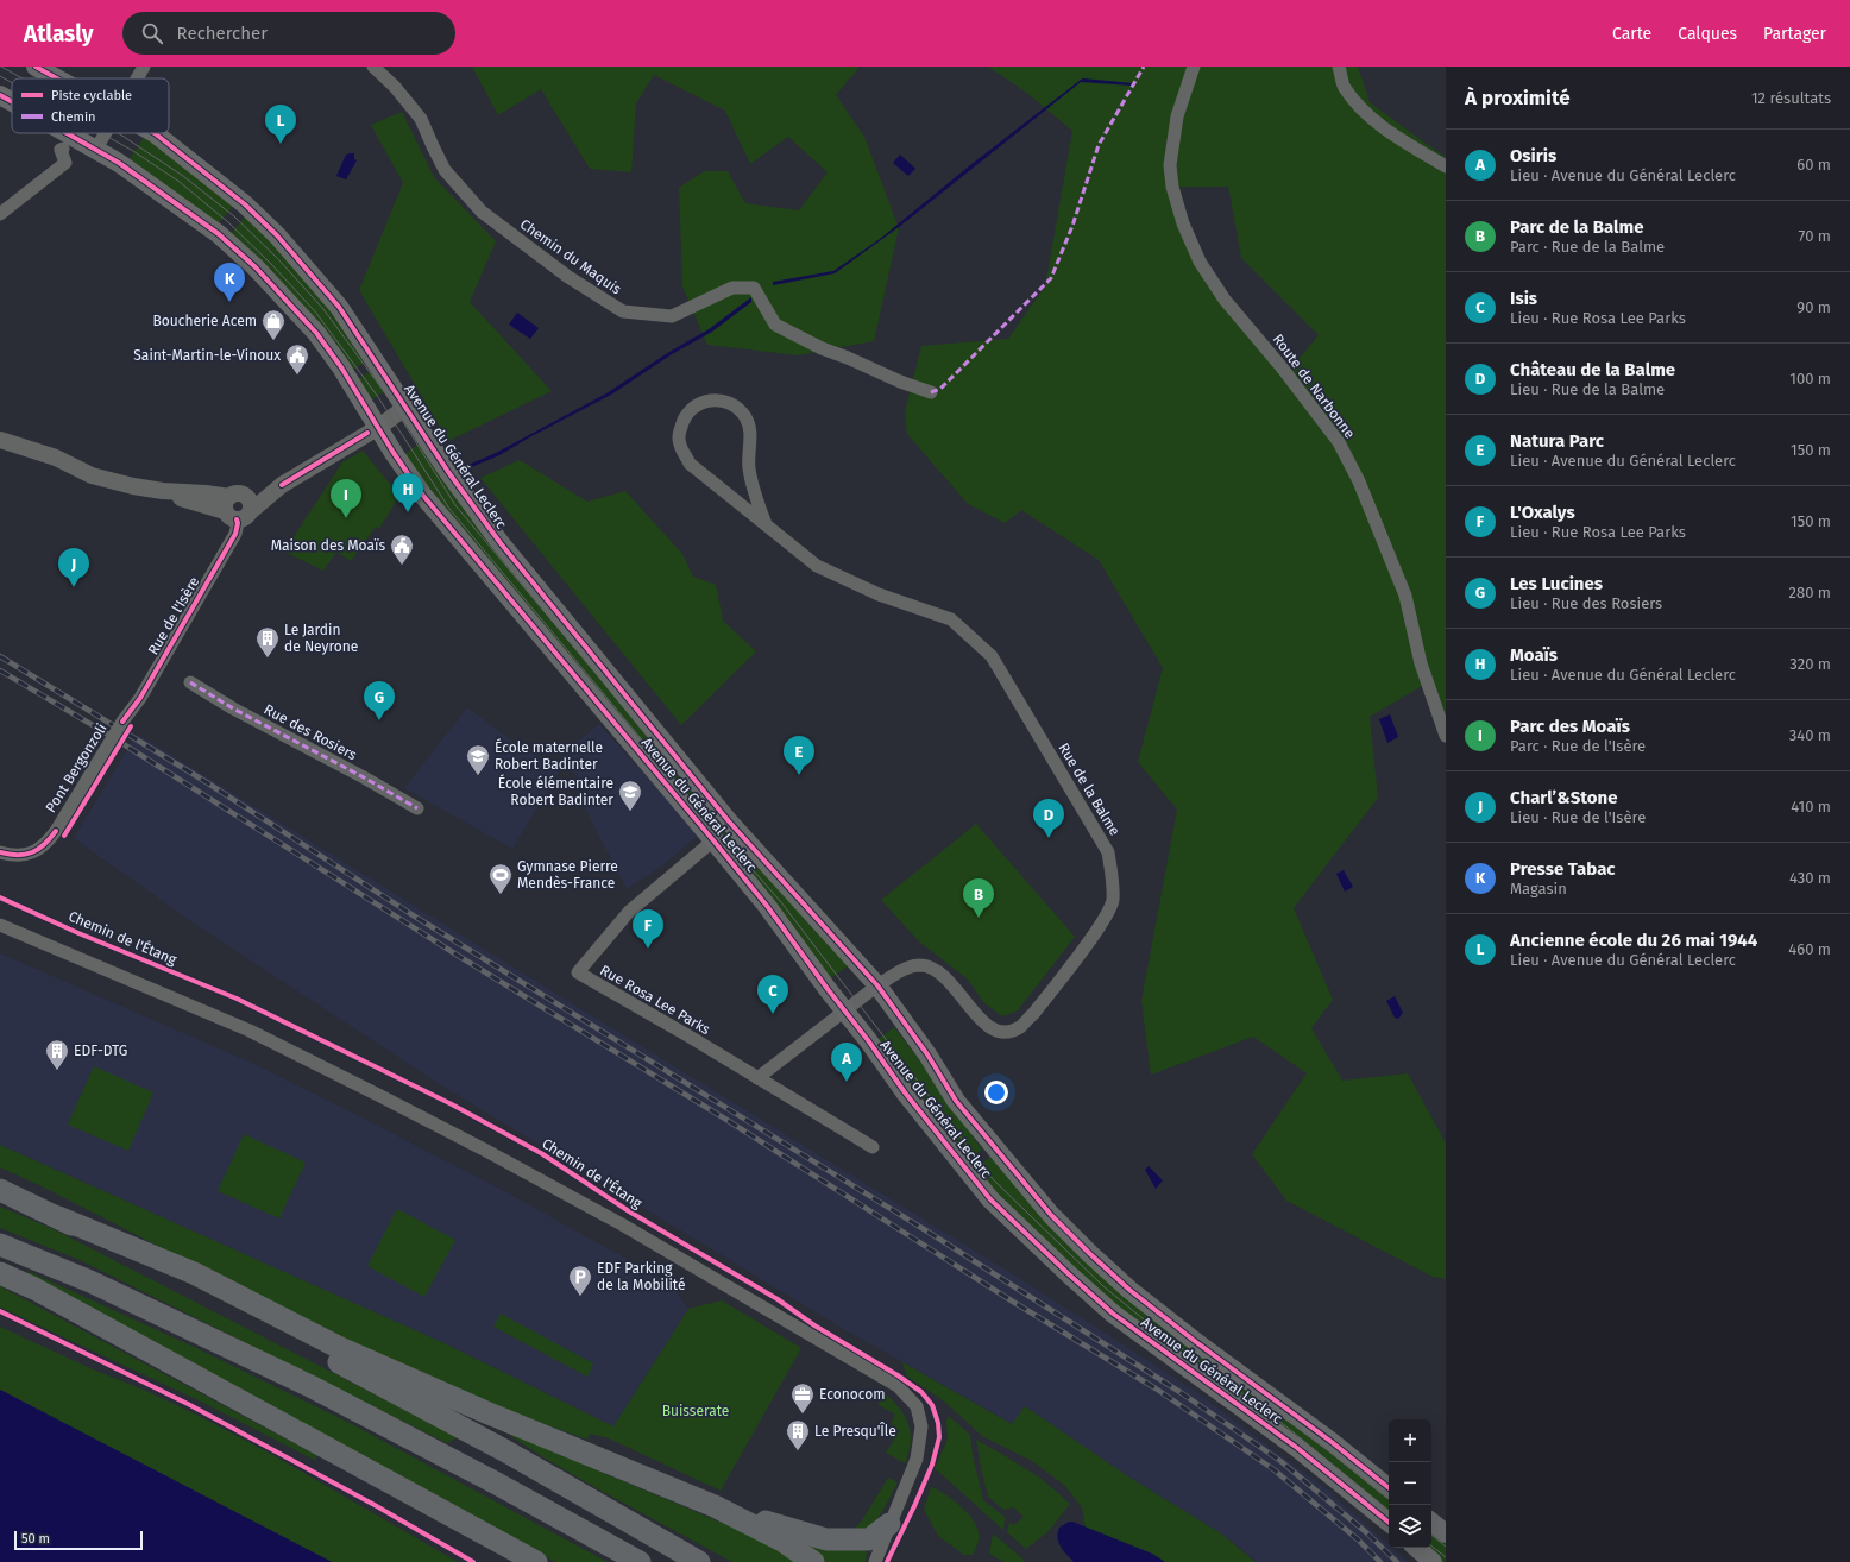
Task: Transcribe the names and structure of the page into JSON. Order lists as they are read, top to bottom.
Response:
{
  "streets": {
    "main road": ["Avenue du Général Leclerc"],
    "street": [
      "Chemin du Maquis",
      "Route de Narbonne",
      "Rue de l'Isère",
      "Rue des Rosiers",
      "Pont Bergonzoli",
      "Rue de la Balme",
      "Chemin de l'Étang",
      "Rue Rosa Lee Parks"
    ]
  },
  "crossings": [
    ["Avenue du Général Leclerc", "Rue de la Balme"],
    ["Avenue du Général Leclerc", "Rue Rosa Lee Parks"],
    ["Rue de l'Isère", "Pont Bergonzoli"]
  ],
  "parks": ["Buisserate"],
  "places": {
    "shop": ["Boucherie Acem"],
    "public building": ["Saint-Martin-le-Vinoux", "Maison des Moaïs"],
    "building": ["Le Jardin de Neyrone", "EDF-DTG", "Le Presqu'Île"],
    "school or university": ["École maternelle Robert Badinter", "École élémentaire Robert Badinter"],
    "sports": ["Gymnase Pierre Mendès-France"],
    "parking": ["EDF Parking de la Mobilité"],
    "office": ["Econocom"]
  },
  "legend": ["Piste cyclable", "Chemin"],
  "scale_bar": "50 m",
  "page": {
    "header": "Atlasly",
    "search": "Rechercher",
    "nav": ["Carte", "Calques", "Partager"],
    "heading": ["À proximité", "12 résultats"],
    "pins": [
      "L",
      "K",
      "H",
      "I",
      "J",
      "G",
      "E",
      "D",
      "B",
      "F",
      "C",
      "A"
    ],
    "list": [
      {
        "mark": "A",
        "name": "Osiris",
        "note": "Lieu · Avenue du Général Leclerc",
        "value": "60 m"
      },
      {
        "mark": "B",
        "name": "Parc de la Balme",
        "note": "Parc · Rue de la Balme",
        "value": "70 m"
      },
      {
        "mark": "C",
        "name": "Isis",
        "note": "Lieu · Rue Rosa Lee Parks",
        "value": "90 m"
      },
      {
        "mark": "D",
        "name": "Château de la Balme",
        "note": "Lieu · Rue de la Balme",
        "value": "100 m"
      },
      {
        "mark": "E",
        "name": "Natura Parc",
        "note": "Lieu · Avenue du Général Leclerc",
        "value": "150 m"
      },
      {
        "mark": "F",
        "name": "L'Oxalys",
        "note": "Lieu · Rue Rosa Lee Parks",
        "value": "150 m"
      },
      {
        "mark": "G",
        "name": "Les Lucines",
        "note": "Lieu · Rue des Rosiers",
        "value": "280 m"
      },
      {
        "mark": "H",
        "name": "Moaïs",
        "note": "Lieu · Avenue du Général Leclerc",
        "value": "320 m"
      },
      {
        "mark": "I",
        "name": "Parc des Moaïs",
        "note": "Parc · Rue de l'Isère",
        "value": "340 m"
      },
      {
        "mark": "J",
        "name": "Charl’&Stone",
        "note": "Lieu · Rue de l'Isère",
        "value": "410 m"
      },
      {
        "mark": "K",
        "name": "Presse Tabac",
        "note": "Magasin",
        "value": "430 m"
      },
      {
        "mark": "L",
        "name": "Ancienne école du 26 mai 1944",
        "note": "Lieu · Avenue du Général Leclerc",
        "value": "460 m"
      }
    ],
    "map_buttons": ["+", "−"],
    "scale": "50 m"
  }
}
